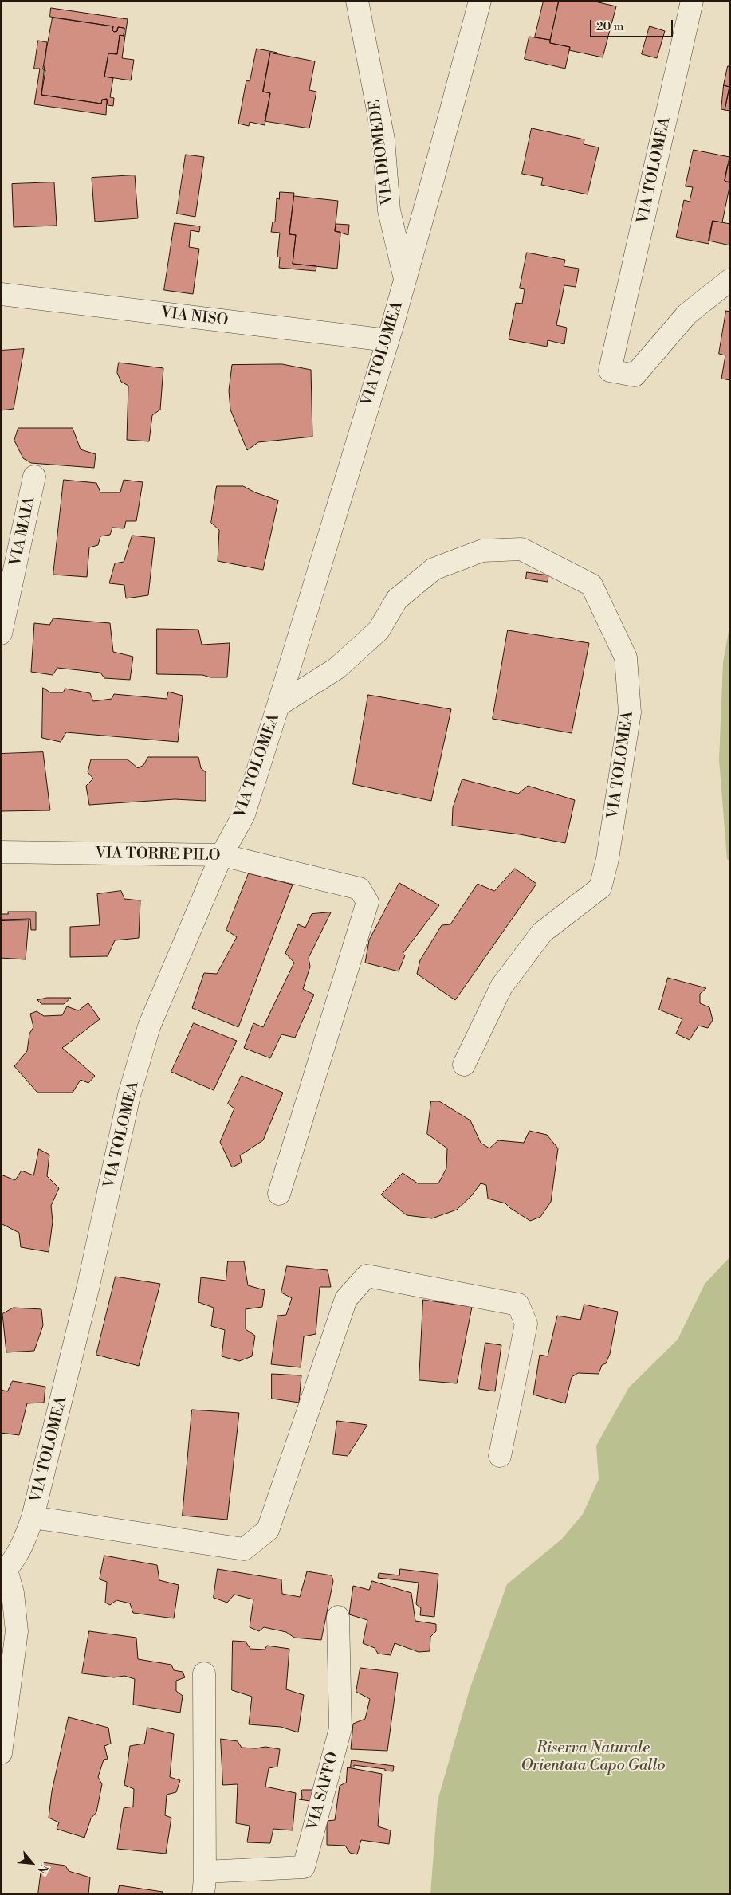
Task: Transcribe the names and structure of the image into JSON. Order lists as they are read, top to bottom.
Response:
{
  "streets": {
    "street": [
      "VIA DIOMEDE",
      "VIA TOLOMEA",
      "VIA NISO",
      "VIA MAIA",
      "VIA TORRE PILO",
      "VIA SAFFO"
    ]
  },
  "crossings": [
    ["VIA DIOMEDE", "VIA TOLOMEA"],
    ["VIA TOLOMEA", "VIA NISO"],
    ["VIA TOLOMEA", "VIA TORRE PILO"]
  ],
  "parks": ["Riserva Naturale Orientata Capo Gallo"],
  "scale_bar": "20 m",
  "north": "bottom right"
}
